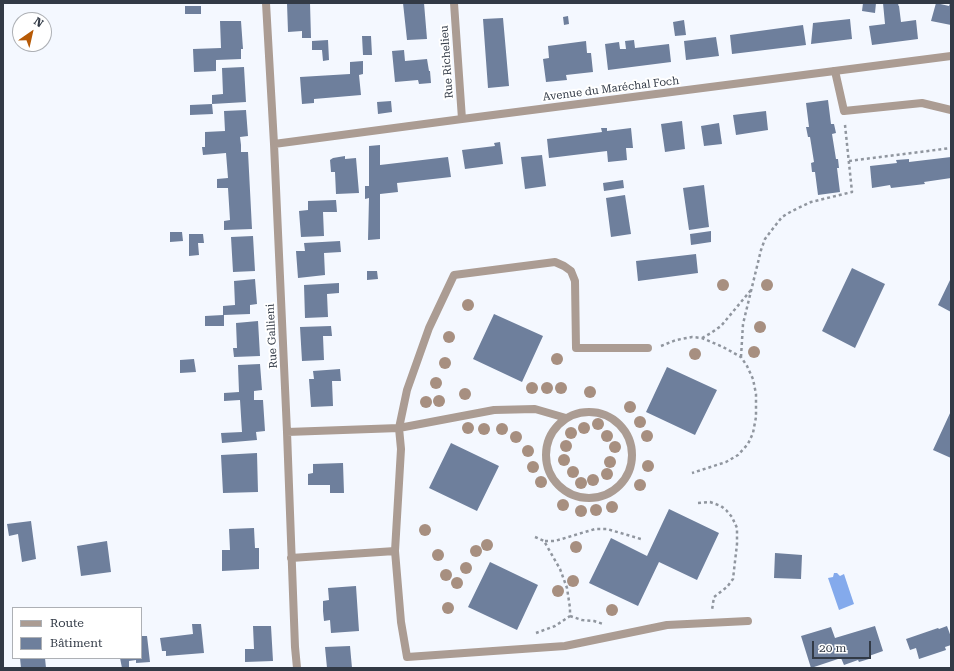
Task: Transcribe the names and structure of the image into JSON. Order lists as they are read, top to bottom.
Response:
{
  "streets": {
    "street": ["Rue Richelieu", "Avenue du Maréchal Foch", "Rue Gallieni"]
  },
  "crossings": [
    ["Rue Richelieu", "Avenue du Maréchal Foch"],
    ["Avenue du Maréchal Foch", "Rue Gallieni"]
  ],
  "legend": ["Route", "Bâtiment"],
  "scale_bar": "20 m",
  "north": "top right"
}
